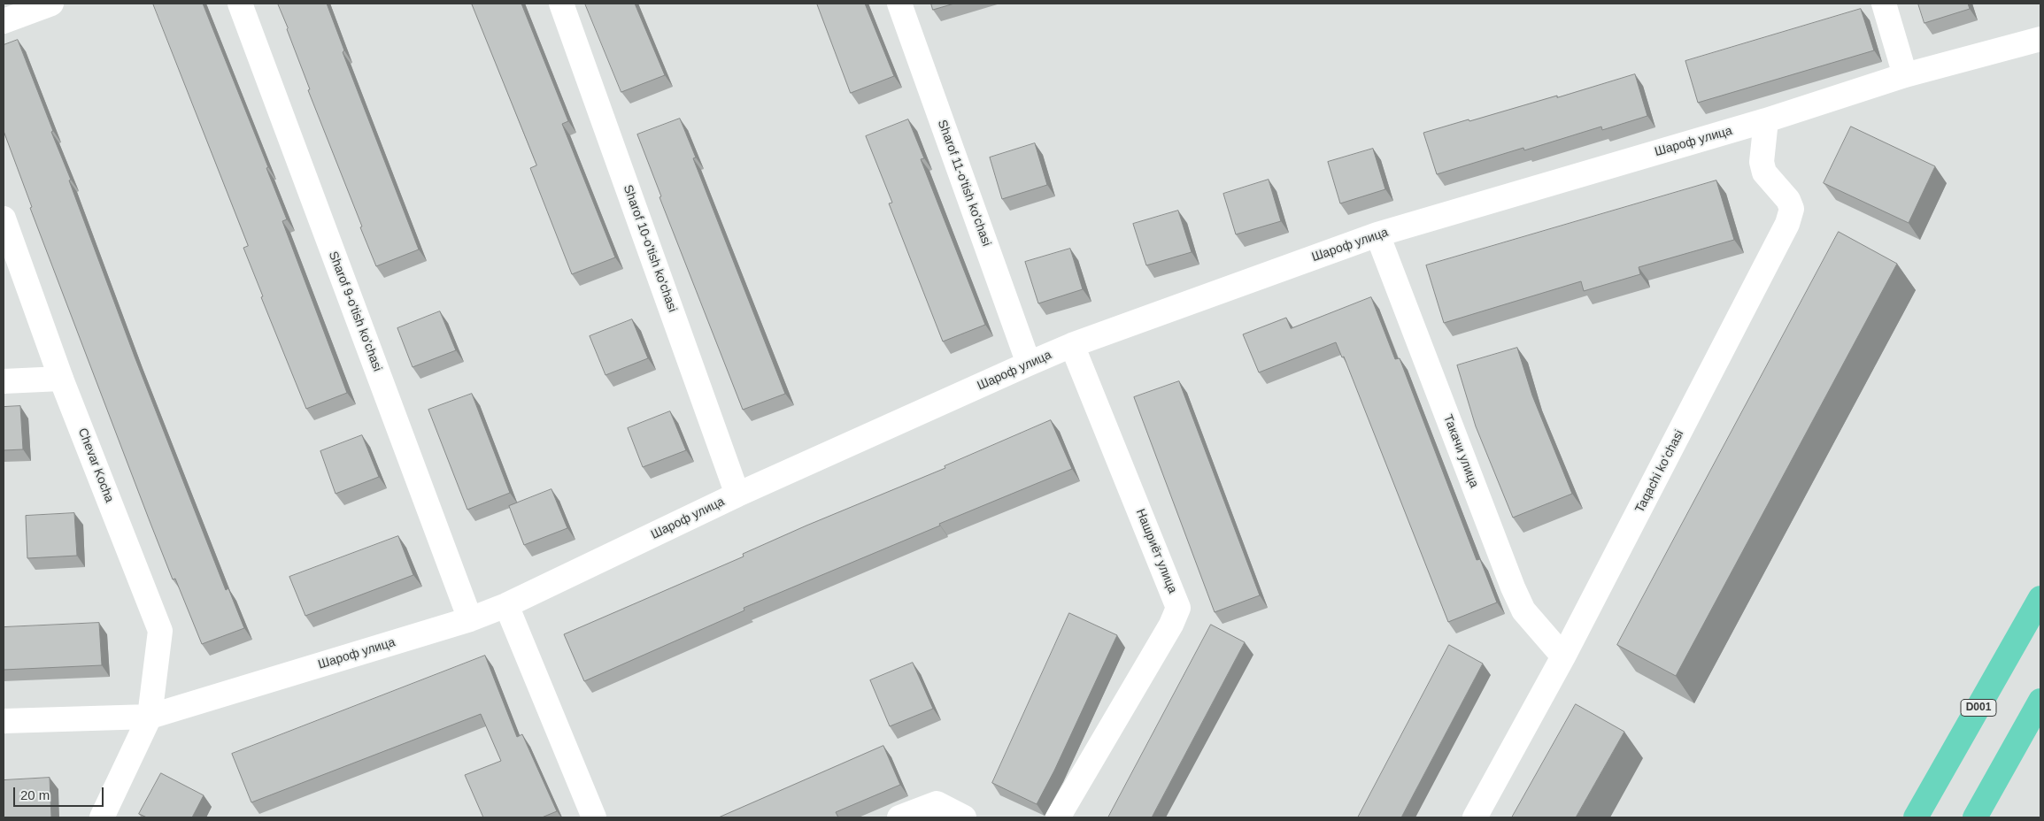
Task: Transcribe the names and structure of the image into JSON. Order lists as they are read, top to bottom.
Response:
{
  "streets": {
    "highway": ["D001"],
    "street": [
      "Шароф улица",
      "Sharof 11-o'tish ko'chasi",
      "Sharof 10-o'tish ko'chasi",
      "Sharof 9-o'tish ko'chasi",
      "Такачи улица",
      "Chevar Kocha",
      "Taqachi koʻchasi",
      "Нашриёт улица"
    ]
  },
  "crossings": [
    ["Шароф улица", "Sharof 11-o'tish ko'chasi"],
    ["Шароф улица", "Sharof 10-o'tish ko'chasi"],
    ["Шароф улица", "Sharof 9-o'tish ko'chasi"],
    ["Шароф улица", "Такачи улица"],
    ["Шароф улица", "Chevar Kocha"],
    ["Шароф улица", "Taqachi koʻchasi"],
    ["Шароф улица", "Нашриёт улица"],
    ["Такачи улица", "Taqachi koʻchasi"]
  ],
  "scale_bar": "20 m"
}
